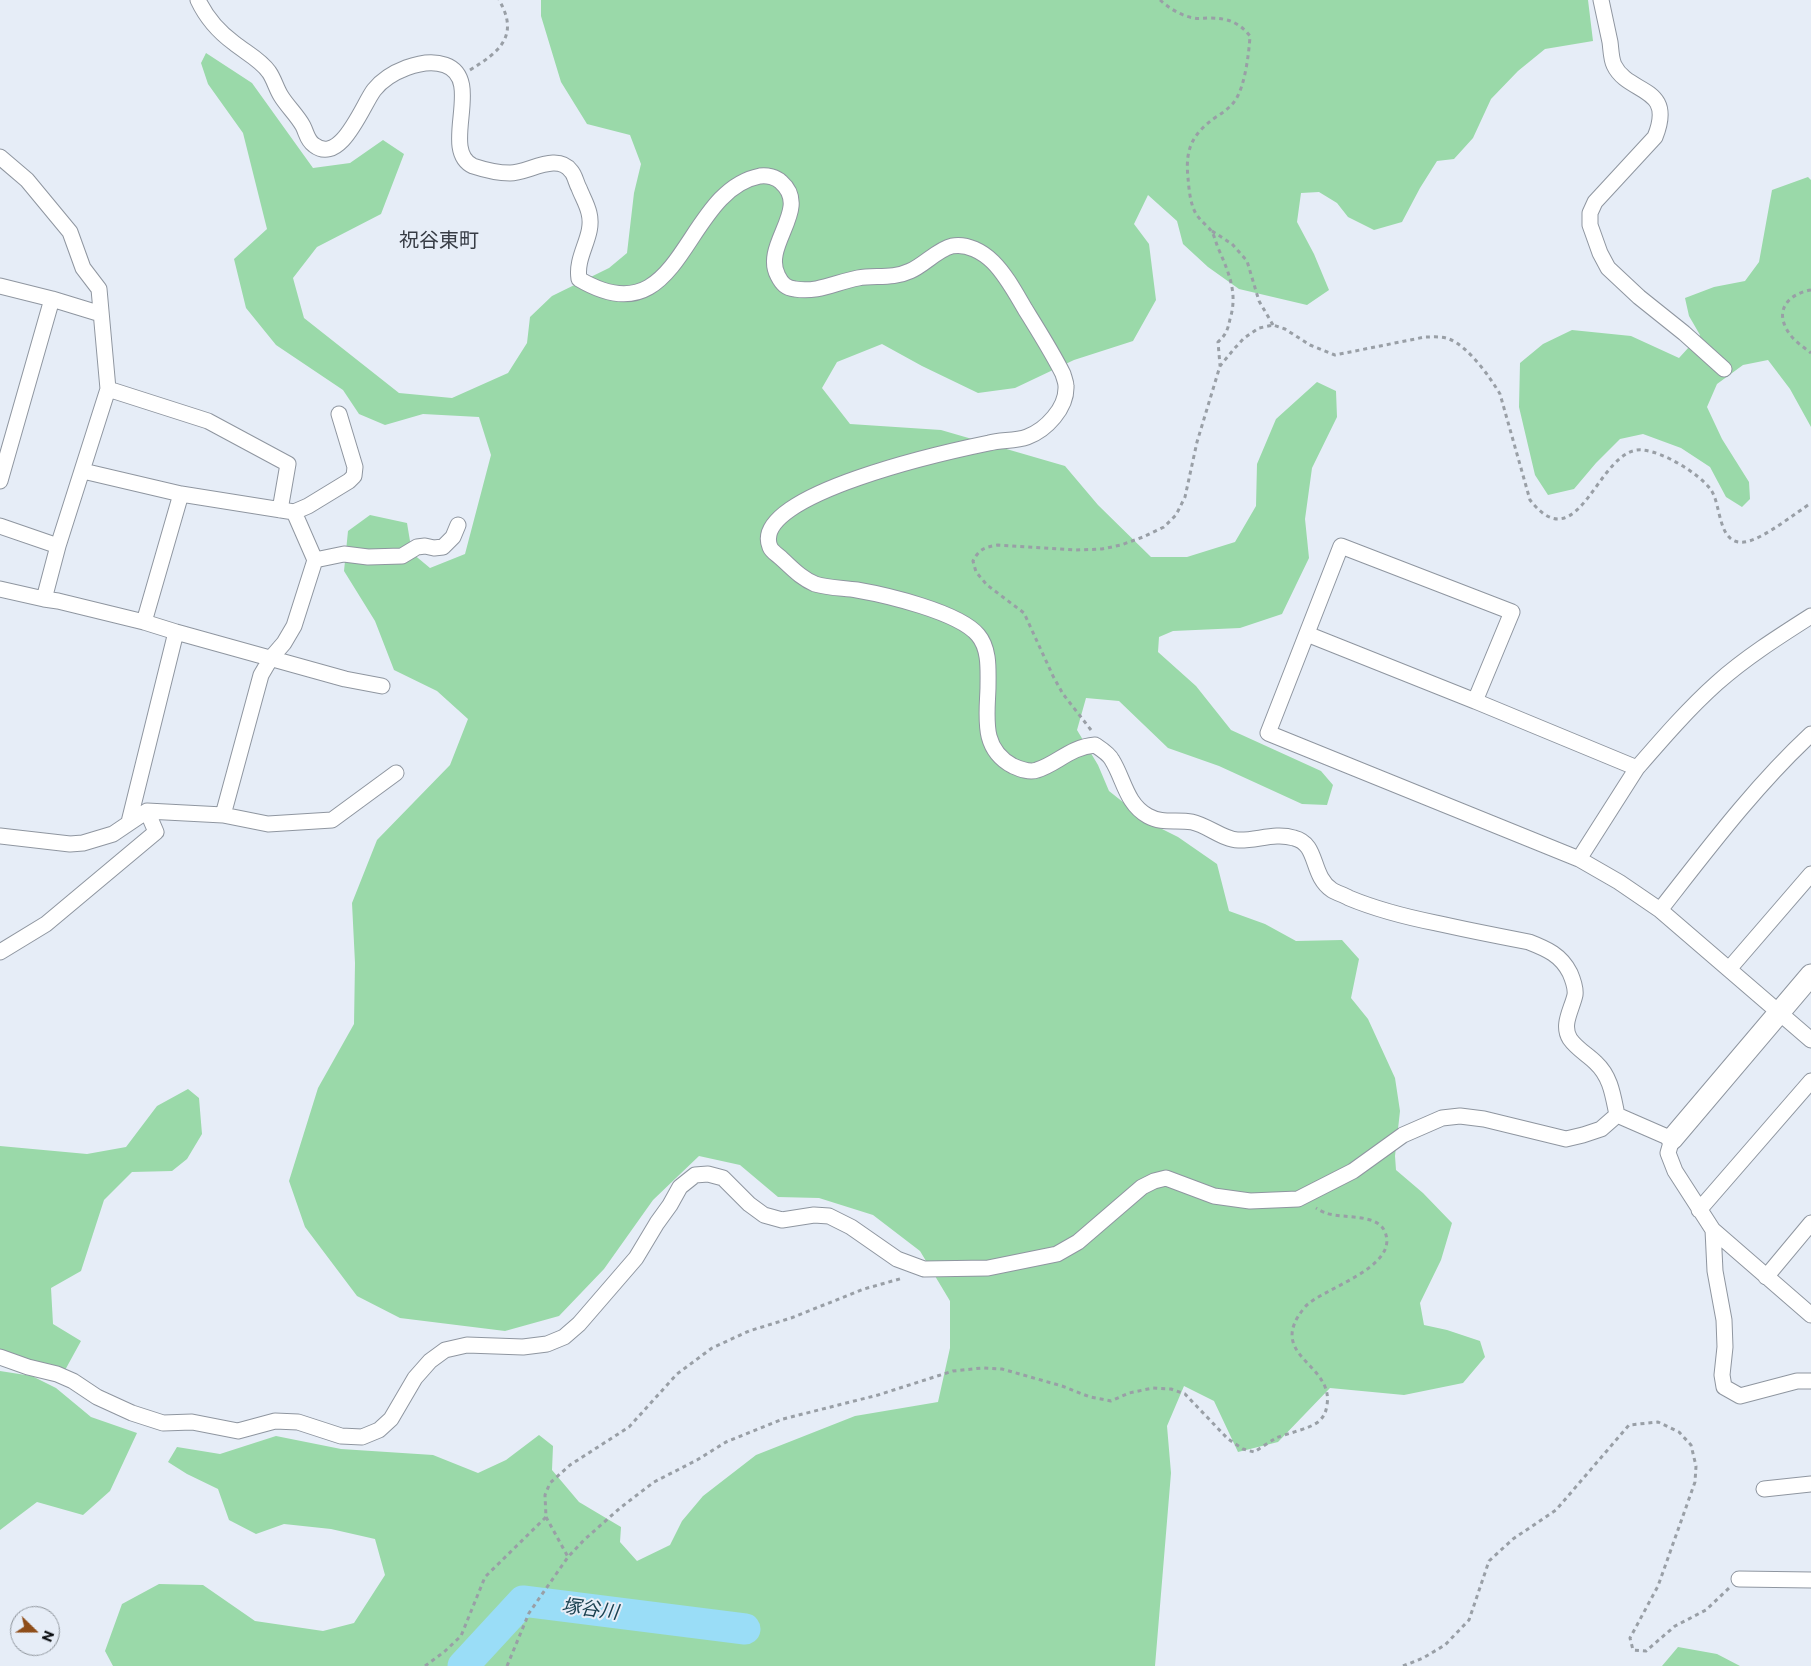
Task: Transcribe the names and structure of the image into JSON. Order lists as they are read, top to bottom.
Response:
{
  "districts": ["祝谷東町"],
  "water": ["塚谷川"],
  "north": "right"
}
